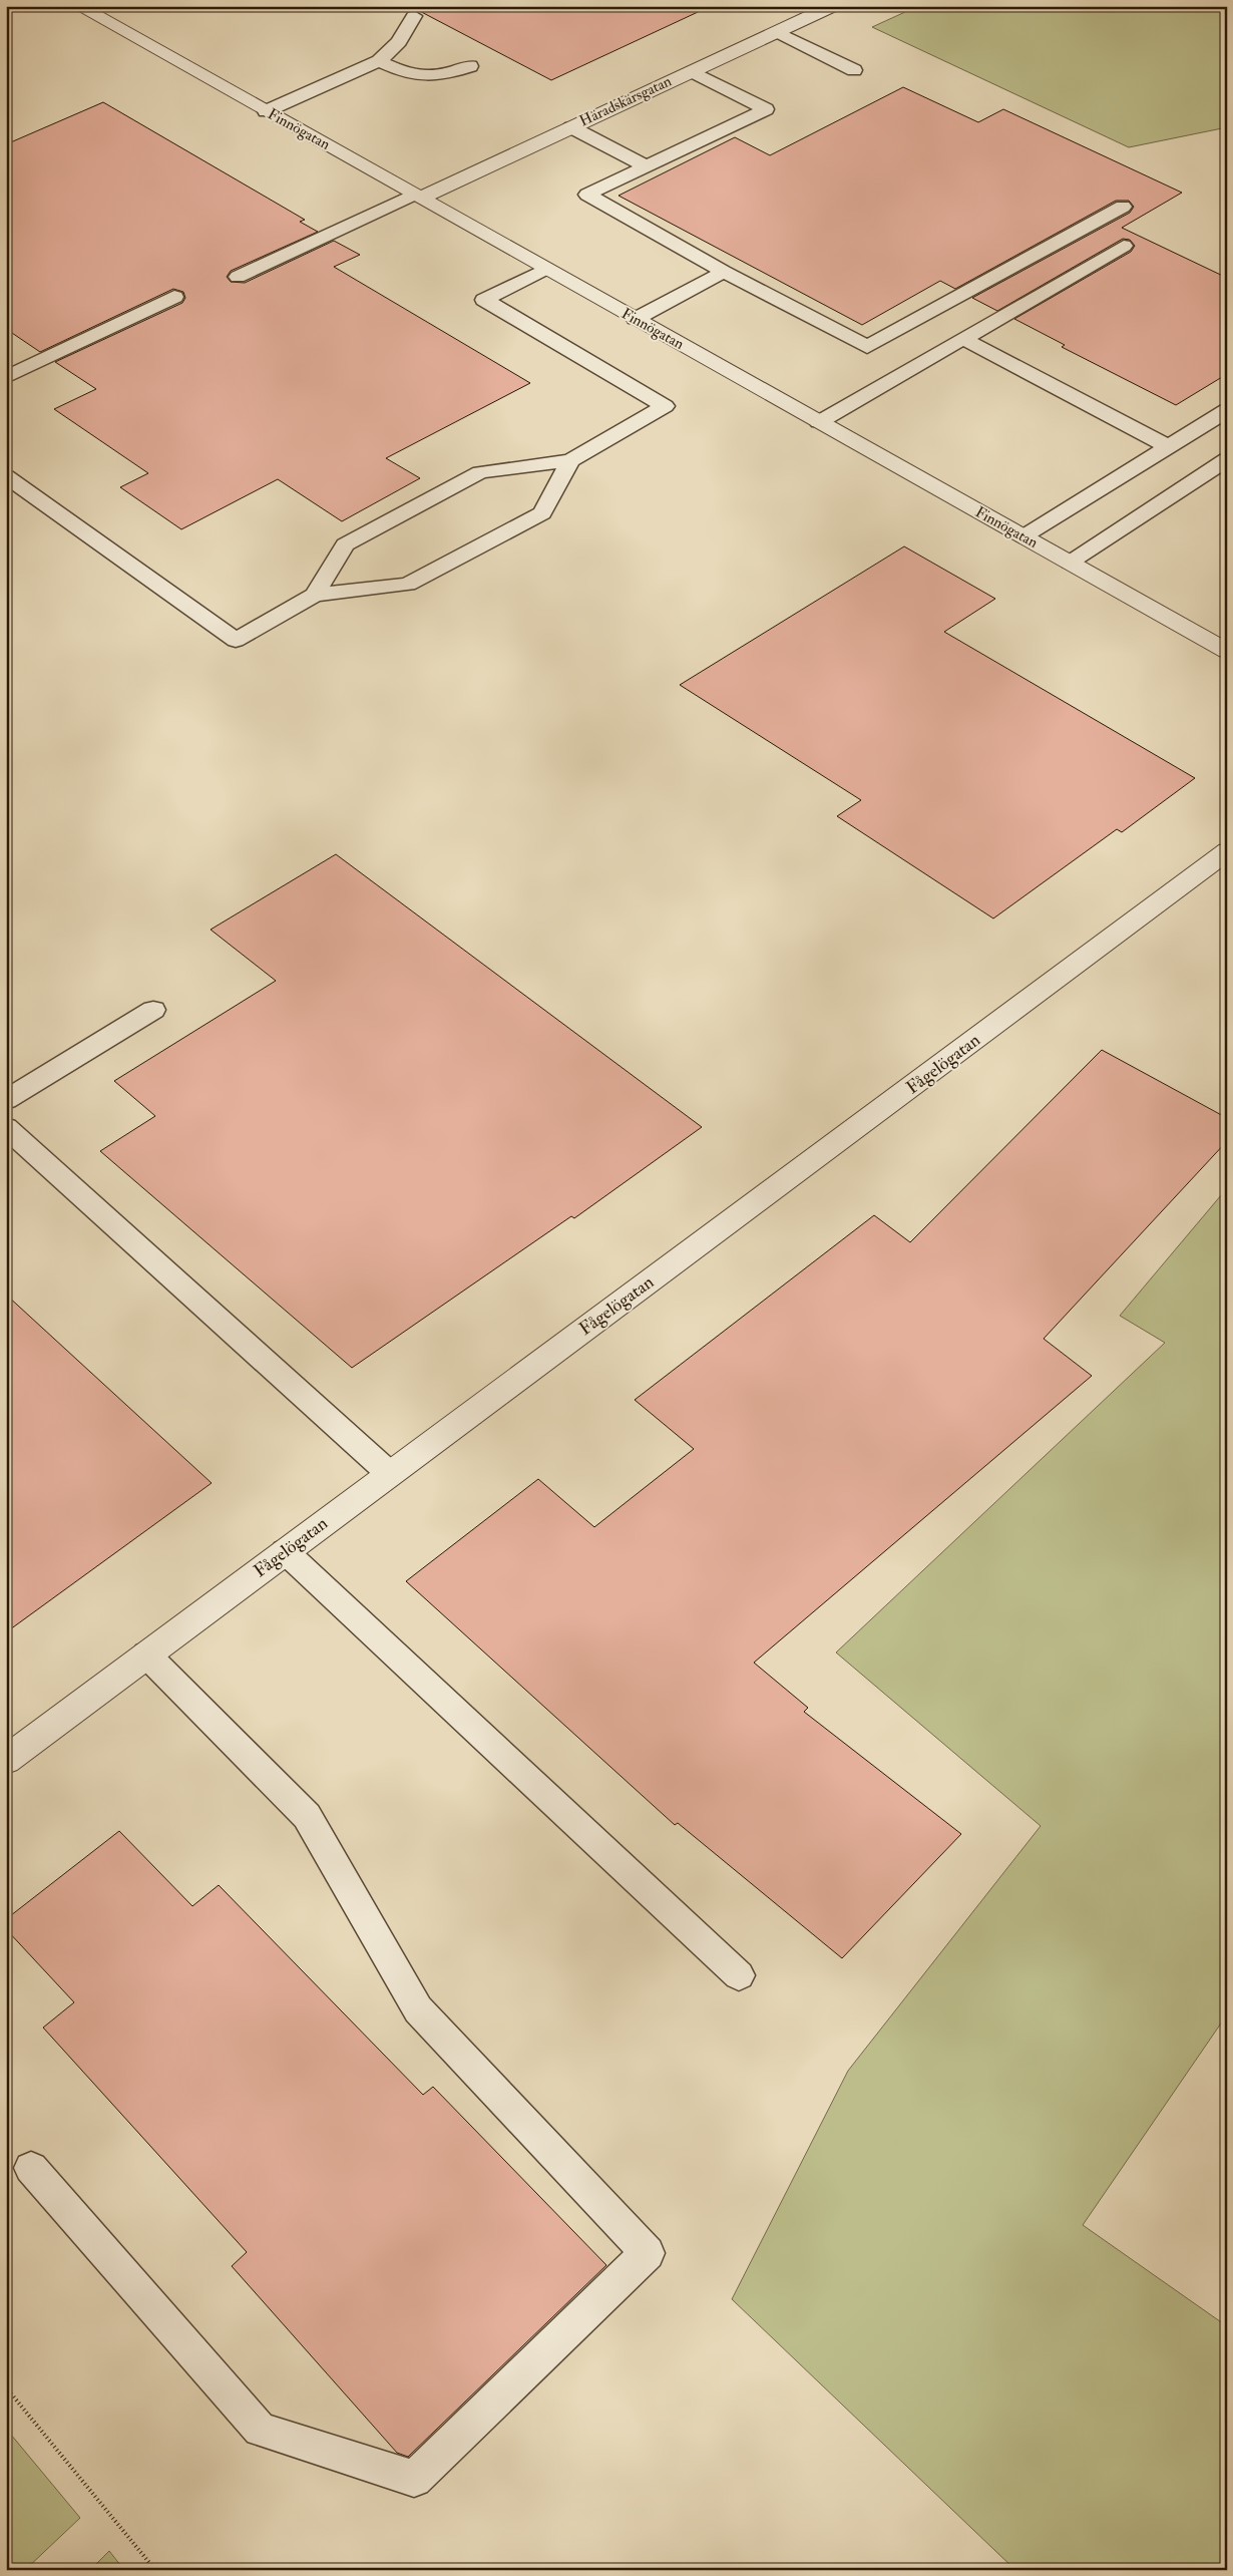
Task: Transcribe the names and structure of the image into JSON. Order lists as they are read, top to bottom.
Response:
{
  "streets": {
    "street": ["Häradskärsgatan", "Finnögatan", "Fågelögatan"]
  },
  "crossings": [
    ["Häradskärsgatan", "Finnögatan"]
  ]
}
